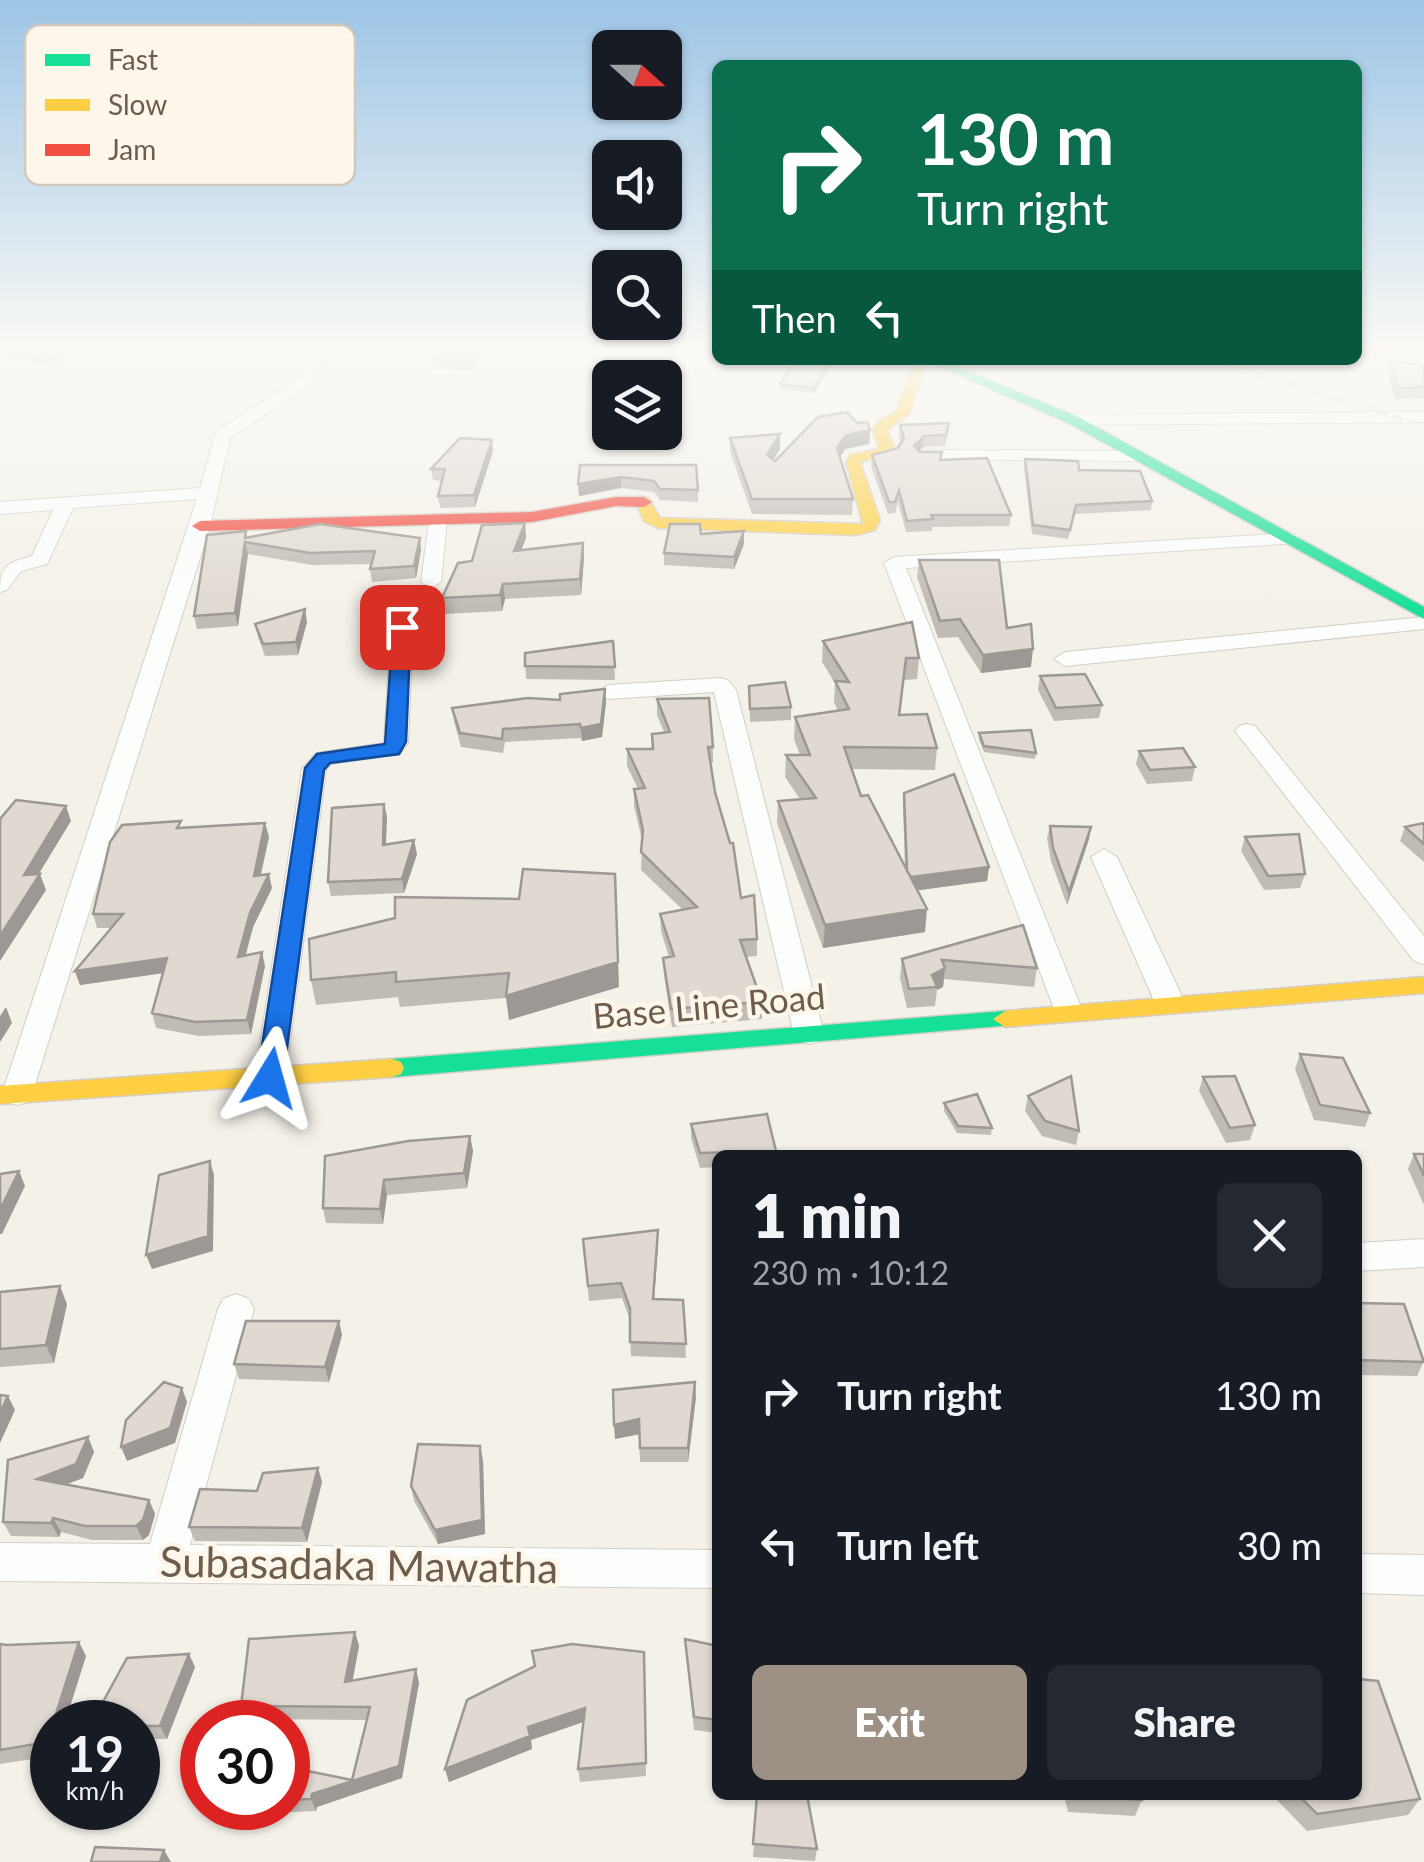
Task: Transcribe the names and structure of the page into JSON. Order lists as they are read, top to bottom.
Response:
{
  "streets": {
    "main road": ["Base Line Road"],
    "street": ["Subasadaka Mawatha"]
  },
  "legend": ["Fast", "Slow", "Jam"],
  "north": "right",
  "page": {
    "turn": ["130 m", "Turn right"],
    "then": "Then",
    "heading": ["1 min", "230 m · 10:12"],
    "list": [
      {
        "name": "Turn right",
        "value": "130 m"
      },
      {
        "name": "Turn left",
        "value": "30 m"
      }
    ],
    "buttons": ["Exit", "Share"],
    "speed": "19 km/h",
    "limit": "30"
  }
}
